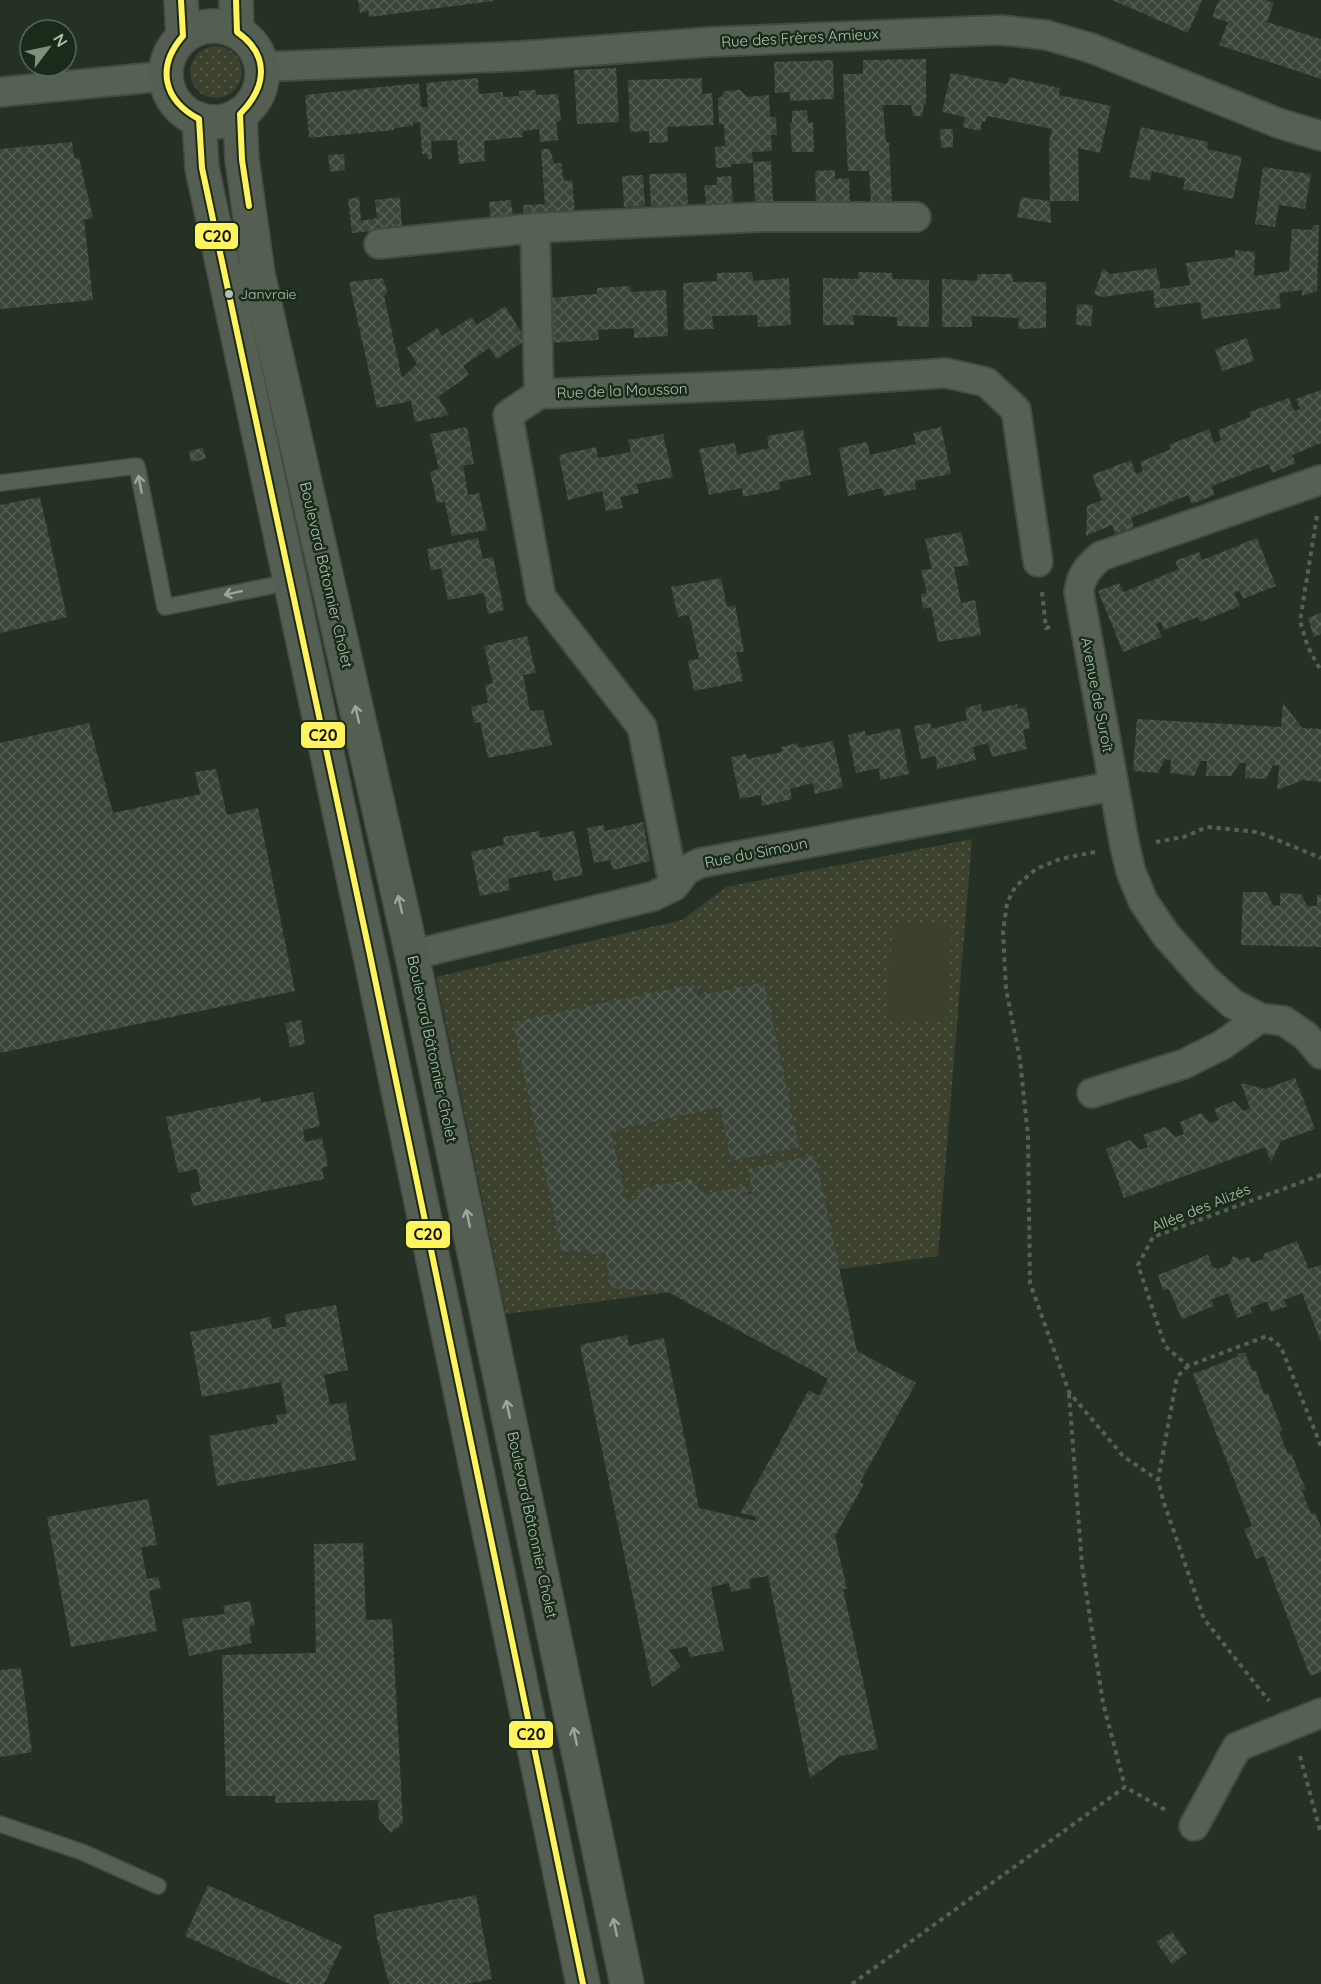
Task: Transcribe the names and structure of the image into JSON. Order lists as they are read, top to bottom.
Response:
{
  "streets": {
    "street": [
      "Rue des Frères Amieux",
      "Rue de la Mousson",
      "Boulevard Bâtonnier Cholet",
      "Avenue de Suroît",
      "Rue du Simoun"
    ],
    "path": ["Allée des Alizés"]
  },
  "crossings": [
    ["Rue des Frères Amieux", "Boulevard Bâtonnier Cholet"],
    ["Rue de la Mousson", "Rue du Simoun"],
    ["Boulevard Bâtonnier Cholet", "Rue du Simoun"],
    ["Avenue de Suroît", "Rue du Simoun"]
  ],
  "places": ["Janvraie"],
  "lines": ["transit line C20"],
  "north": "top right"
}
